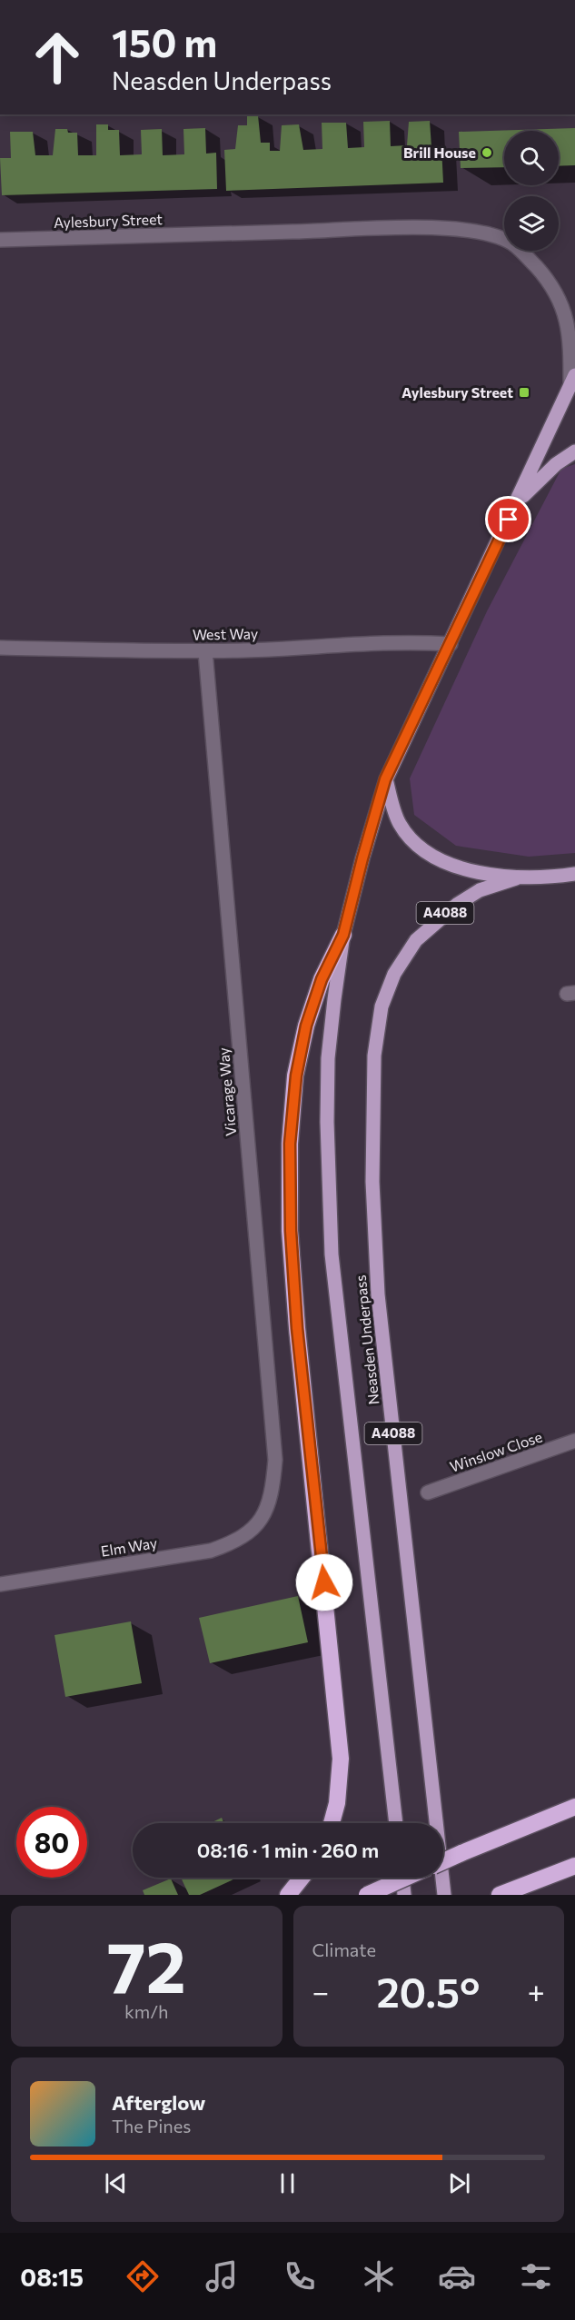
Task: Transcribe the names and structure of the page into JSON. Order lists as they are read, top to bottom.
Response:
{
  "streets": {
    "main road": ["A4088", "Neasden Underpass"],
    "street": [
      "Aylesbury Street",
      "West Way",
      "Vicarage Way",
      "Winslow Close",
      "Elm Way"
    ]
  },
  "crossings": [
    ["Aylesbury Street", "Neasden Underpass"],
    ["West Way", "Vicarage Way"],
    ["West Way", "Neasden Underpass"],
    ["Vicarage Way", "Elm Way"]
  ],
  "places": {
    "other": ["Brill House"],
    "transit": ["Aylesbury Street"]
  },
  "page": {
    "turn": ["150 m", "Neasden Underpass"],
    "limit": "80",
    "trip": "08:16 · 1 min · 260 m",
    "tile": [
      ["72", "km/h"],
      "Climate"
    ],
    "heat": ["−", "20.5°", "+"],
    "song": ["Afterglow", "The Pines"],
    "tabs": "08:15"
  }
}
